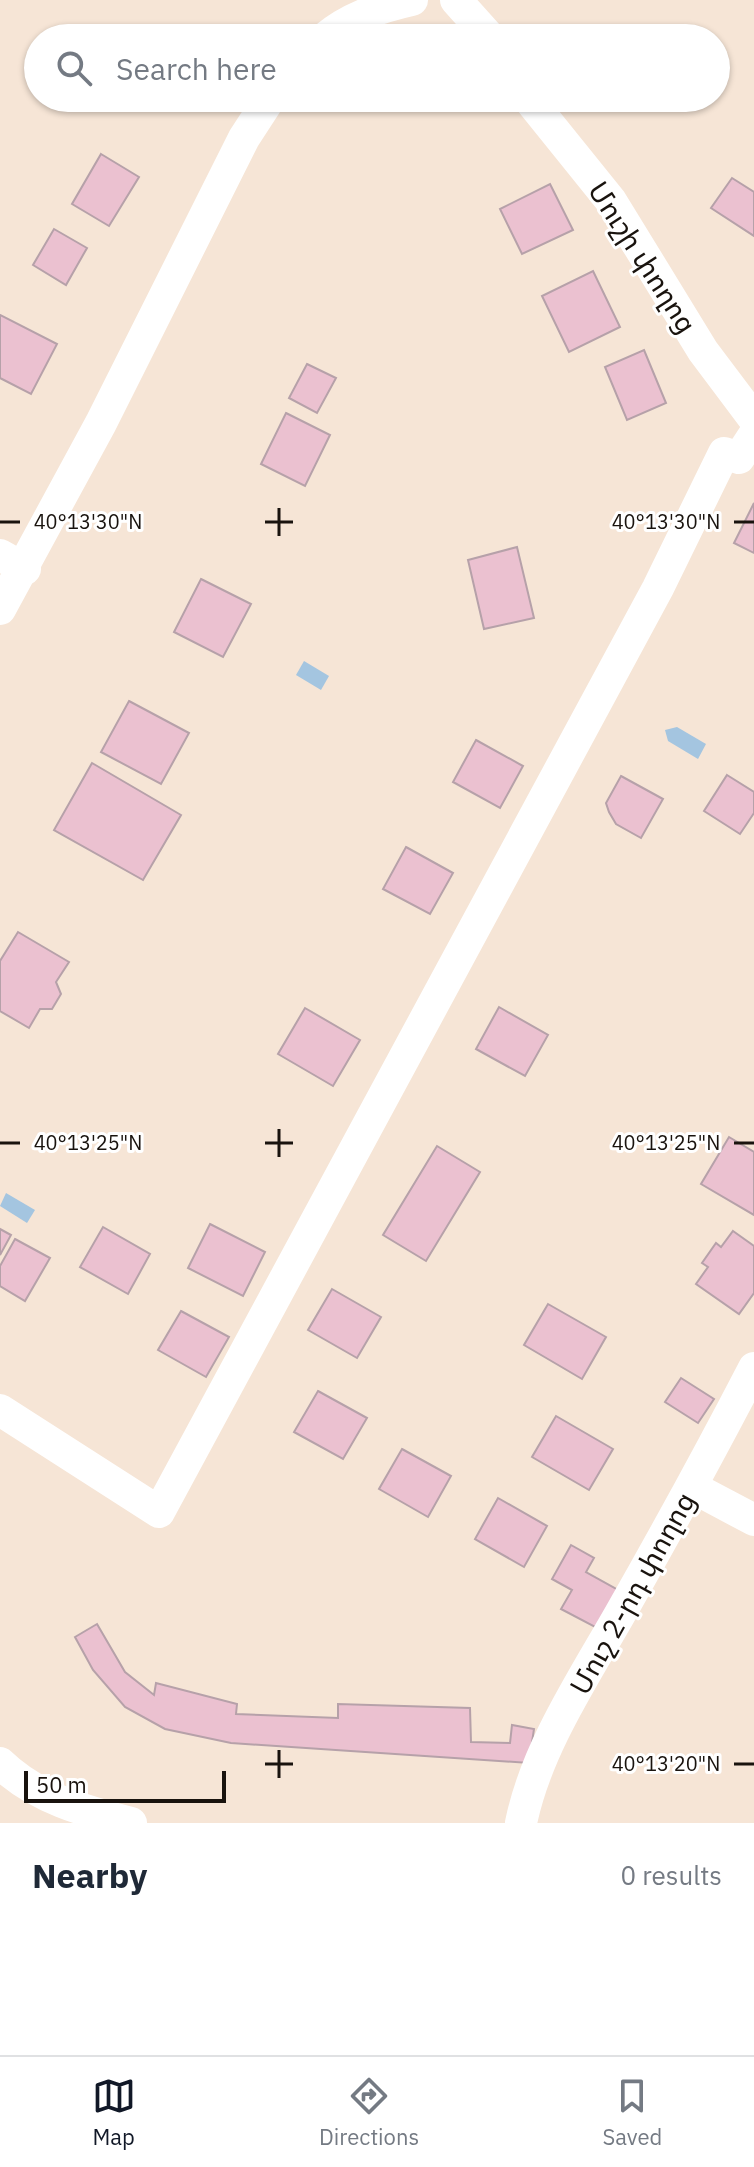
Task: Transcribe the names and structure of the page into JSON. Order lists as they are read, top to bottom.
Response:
{
  "streets": {
    "street": ["Մուշի փողոց", "Մուշ 2-րդ փողոց"]
  },
  "scale_bar": "50 m",
  "page": {
    "search": "Search here",
    "scale": "50 m",
    "heading": ["Nearby", "0 results"],
    "nav": ["Map", "Directions", "Saved"]
  },
  "coordinates": ["40°13'30\"N", "40°13'25\"N", "40°13'20\"N"]
}
